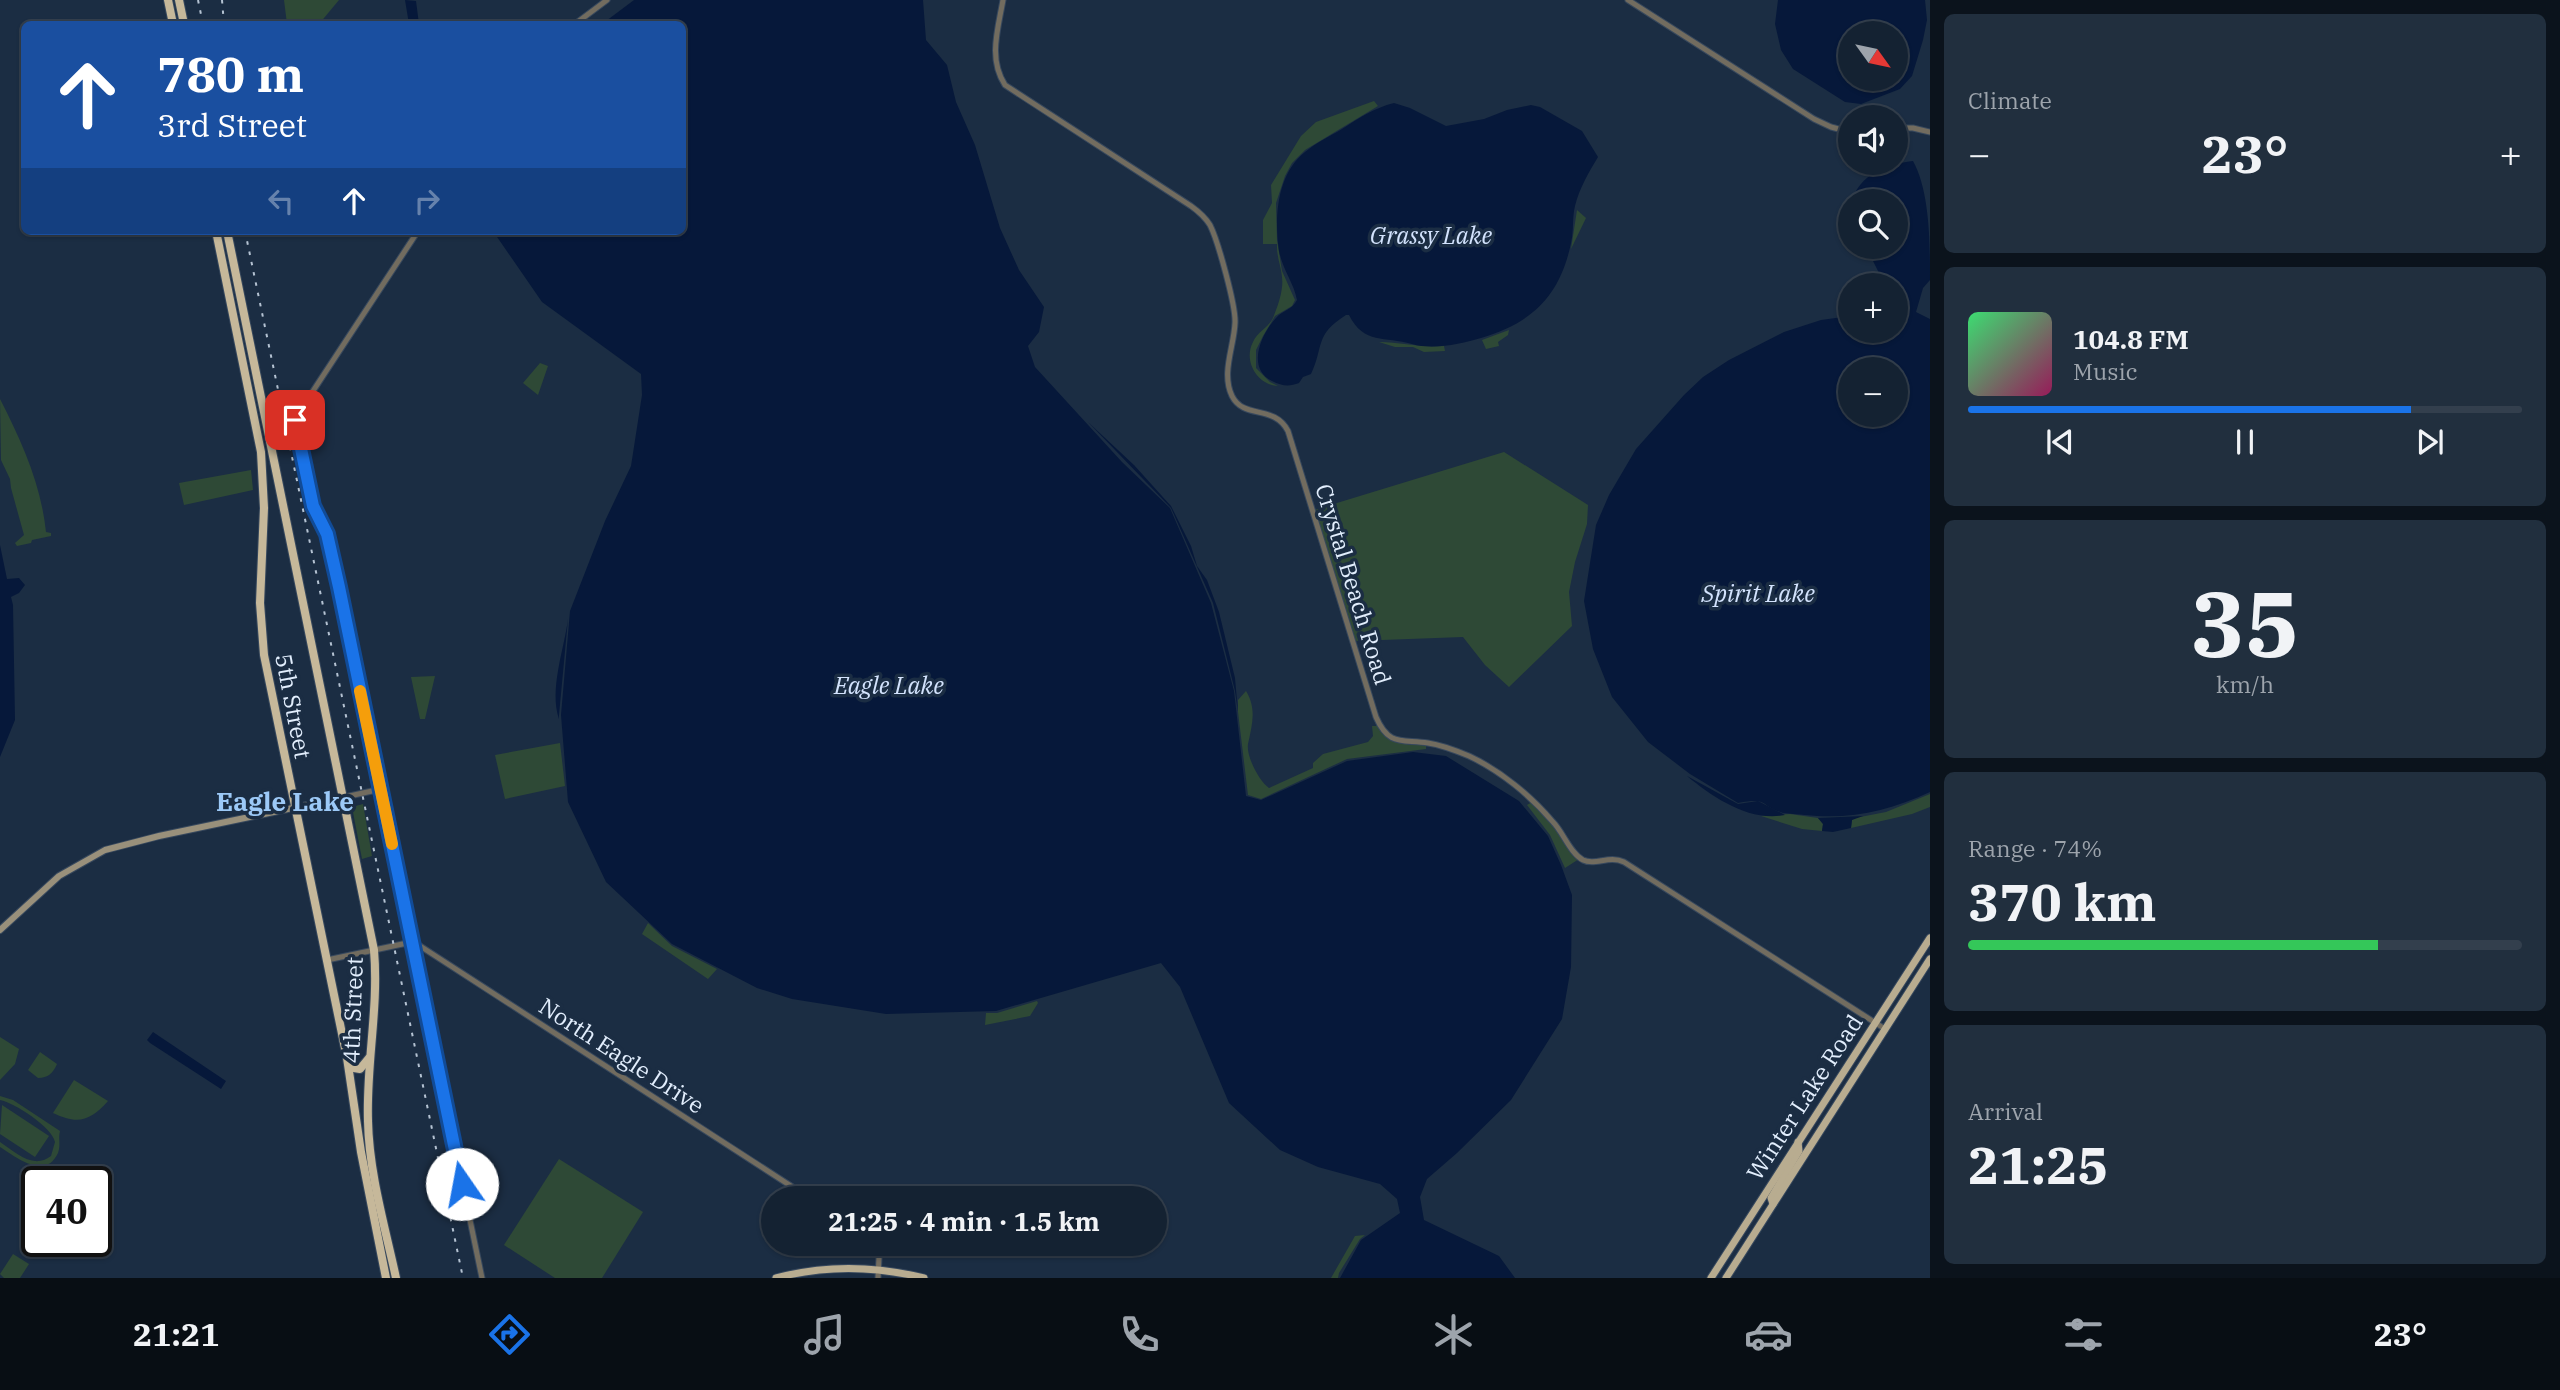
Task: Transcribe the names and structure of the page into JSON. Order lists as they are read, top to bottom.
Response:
{
  "streets": {
    "highway": ["5th Street", "4th Street"],
    "main road": ["Winter Lake Road"],
    "street": ["Crystal Beach Road", "North Eagle Drive"]
  },
  "crossings": [
    ["Crystal Beach Road", "Winter Lake Road"],
    ["5th Street", "4th Street"]
  ],
  "districts": ["Eagle Lake"],
  "water": ["Grassy Lake", "Spirit Lake", "Eagle Lake"],
  "north": "bottom right",
  "page": {
    "tile": [
      "Climate",
      ["35", "km/h"],
      ["Range · 74%", "370 km"],
      ["Arrival", "21:25"]
    ],
    "map_buttons": ["+", "−"],
    "turn": ["780 m", "3rd Street"],
    "heat": ["−", "23°", "+"],
    "song": ["104.8 FM", "Music"],
    "limit": "40",
    "trip": "21:25 · 4 min · 1.5 km",
    "tabs": ["21:21", "23°"]
  }
}
